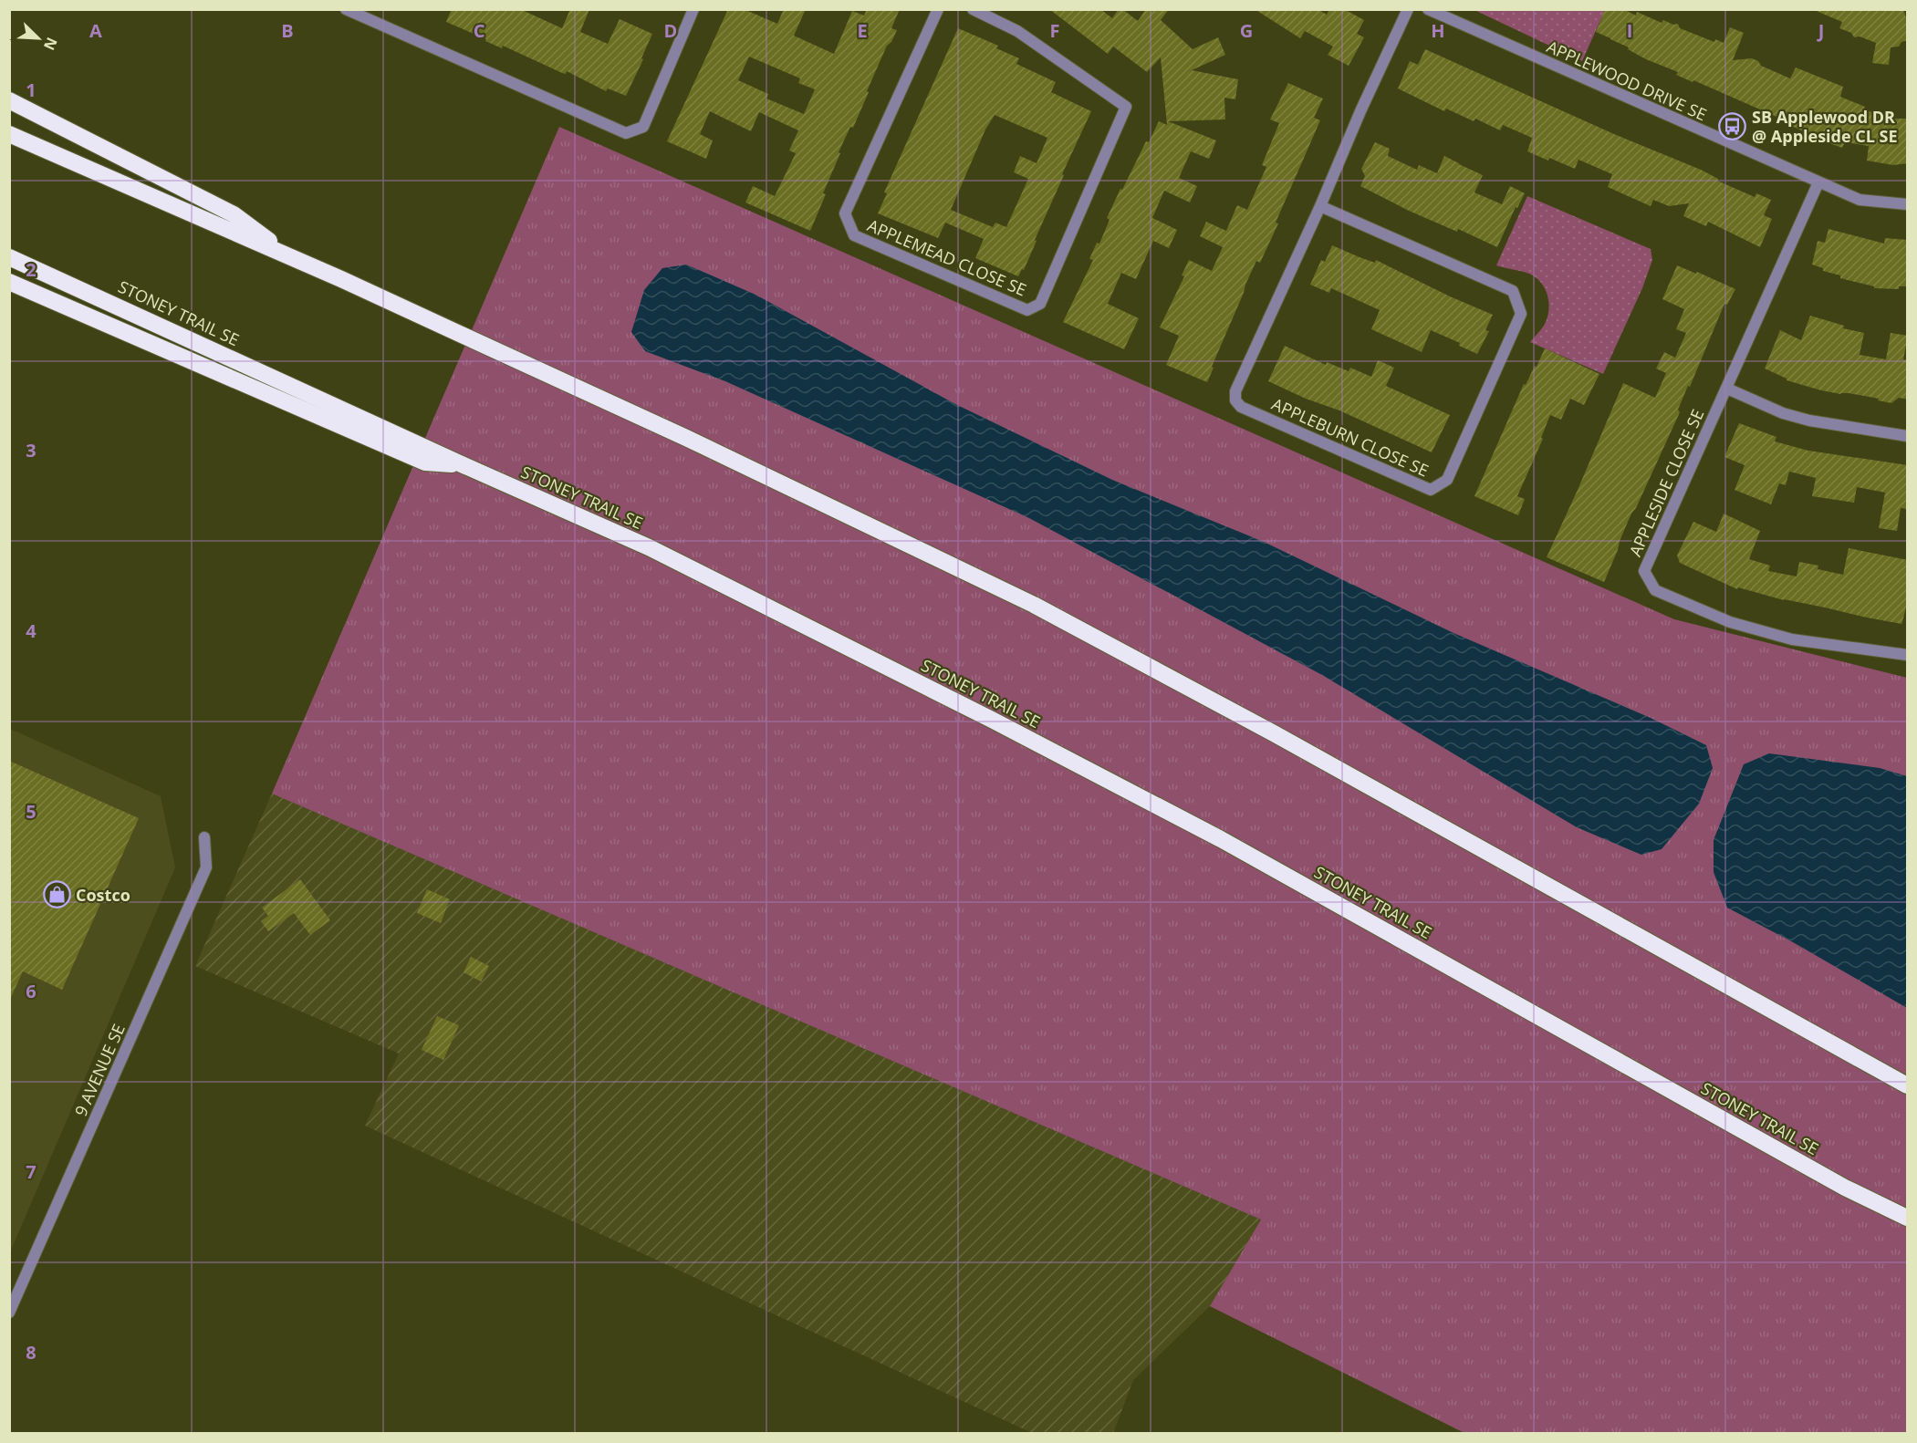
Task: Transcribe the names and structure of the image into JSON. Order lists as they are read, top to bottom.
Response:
{
  "streets": {
    "highway": ["STONEY TRAIL SE"],
    "street": [
      "APPLEWOOD DRIVE SE",
      "APPLEMEAD CLOSE SE",
      "APPLEBURN CLOSE SE",
      "APPLESIDE CLOSE SE",
      "9 AVENUE SE"
    ]
  },
  "crossings": [
    ["APPLEWOOD DRIVE SE", "APPLESIDE CLOSE SE"]
  ],
  "places": {
    "bus stop": ["SB Applewood DR @ Appleside CL SE"],
    "shop": ["Costco"]
  },
  "north": "bottom right",
  "grid": {
    "columns": [
      "A",
      "B",
      "C",
      "D",
      "E",
      "F",
      "G",
      "H",
      "I",
      "J"
    ],
    "rows": [
      "1",
      "2",
      "3",
      "4",
      "5",
      "6",
      "7",
      "8"
    ]
  }
}
